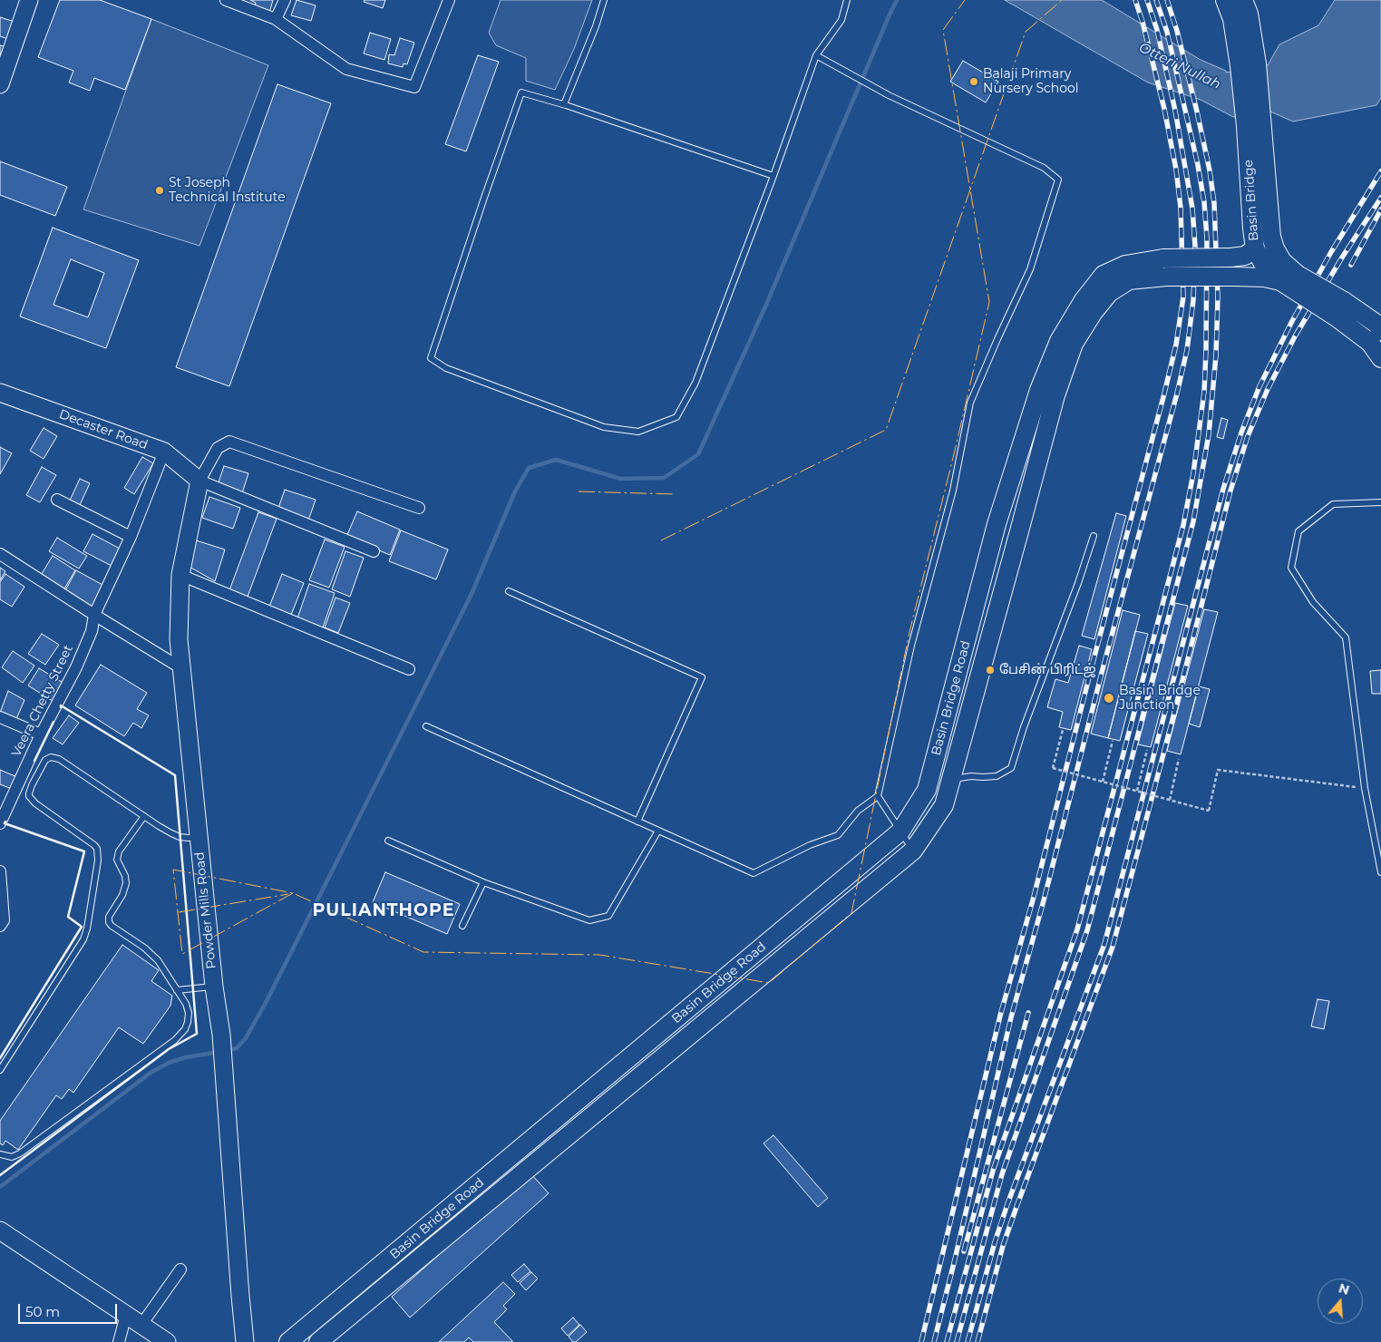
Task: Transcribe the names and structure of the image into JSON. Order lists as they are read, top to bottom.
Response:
{
  "streets": {
    "main road": ["Basin Bridge", "Basin Bridge Road"],
    "street": ["Decaster Road", "Veera Chetty Street", "Powder Mills Road"]
  },
  "crossings": [
    ["Decaster Road", "Veera Chetty Street"],
    ["Decaster Road", "Powder Mills Road"]
  ],
  "districts": ["PULIANTHOPE"],
  "water": ["Otteri Nullah"],
  "places": [
    "Balaji Primary Nursery School",
    "St Joseph Technical Institute",
    "பேசின் பிரிட்ஜ்",
    "Basin Bridge Junction"
  ],
  "scale_bar": "50 m",
  "north": "top"
}
